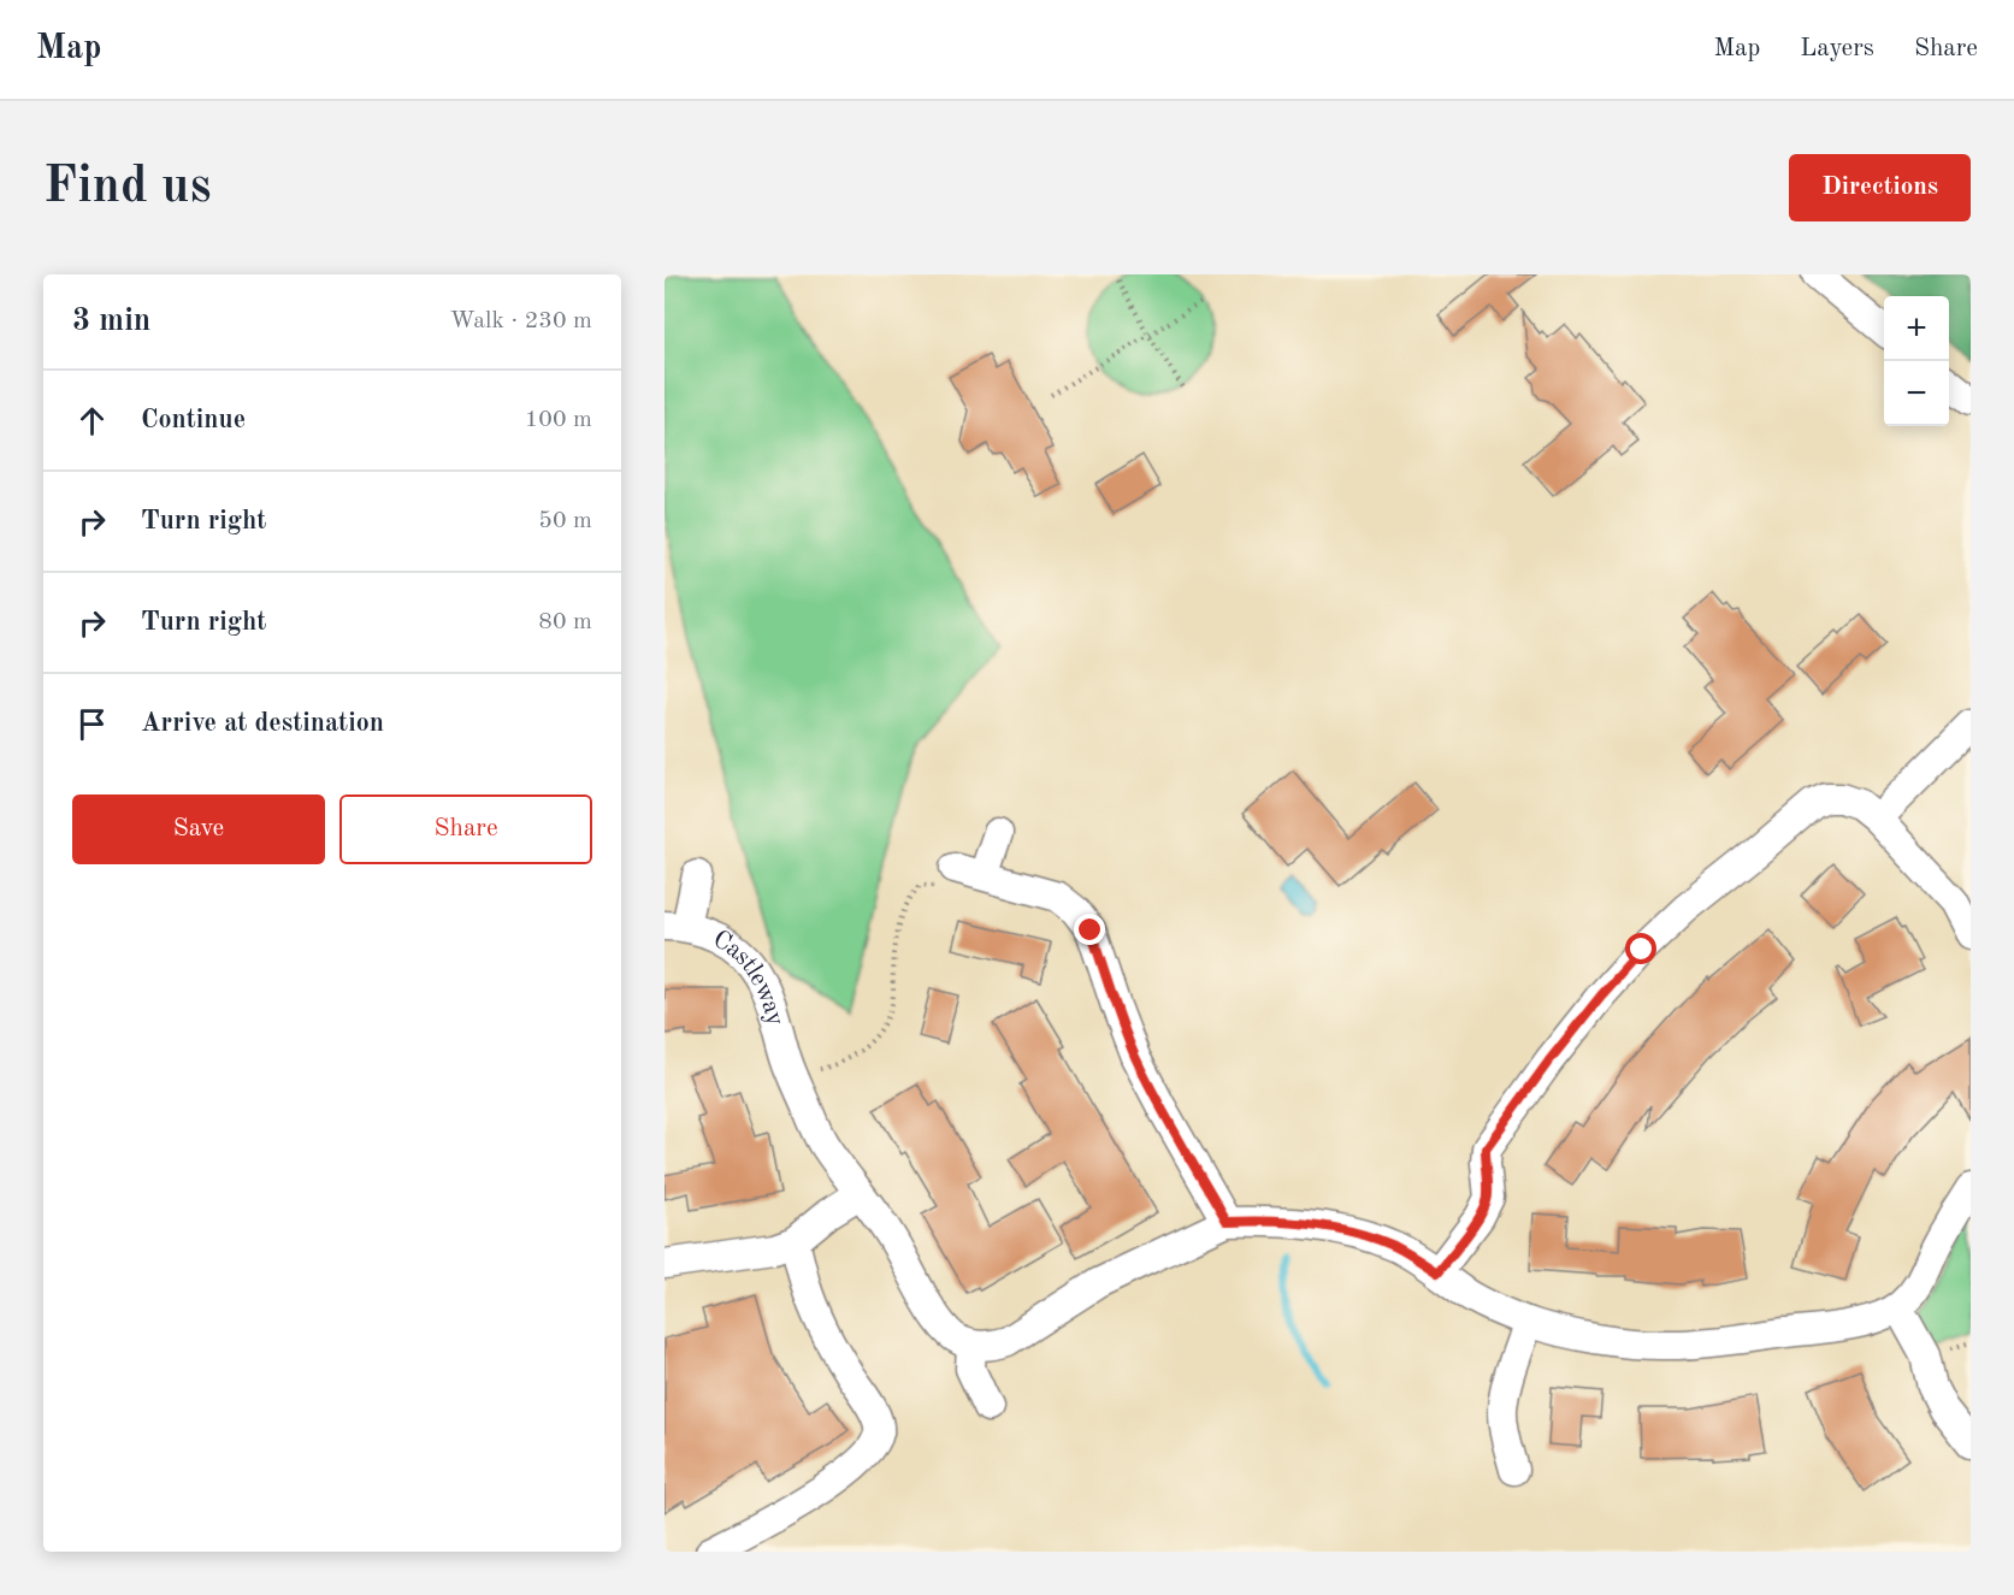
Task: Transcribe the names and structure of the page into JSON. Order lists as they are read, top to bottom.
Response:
{
  "streets": {
    "street": ["Castleway"]
  },
  "page": {
    "header": "Map",
    "nav": ["Map", "Layers", "Share"],
    "buttons": [
      "Directions",
      ["Save", "Share"]
    ],
    "title": "Find us",
    "heading": ["3 min", "Walk · 230 m"],
    "map_buttons": ["+", "−"],
    "list": [
      ["Continue", "100 m"],
      ["Turn right", "50 m"],
      ["Turn right", "80 m"],
      "Arrive at destination"
    ]
  }
}
